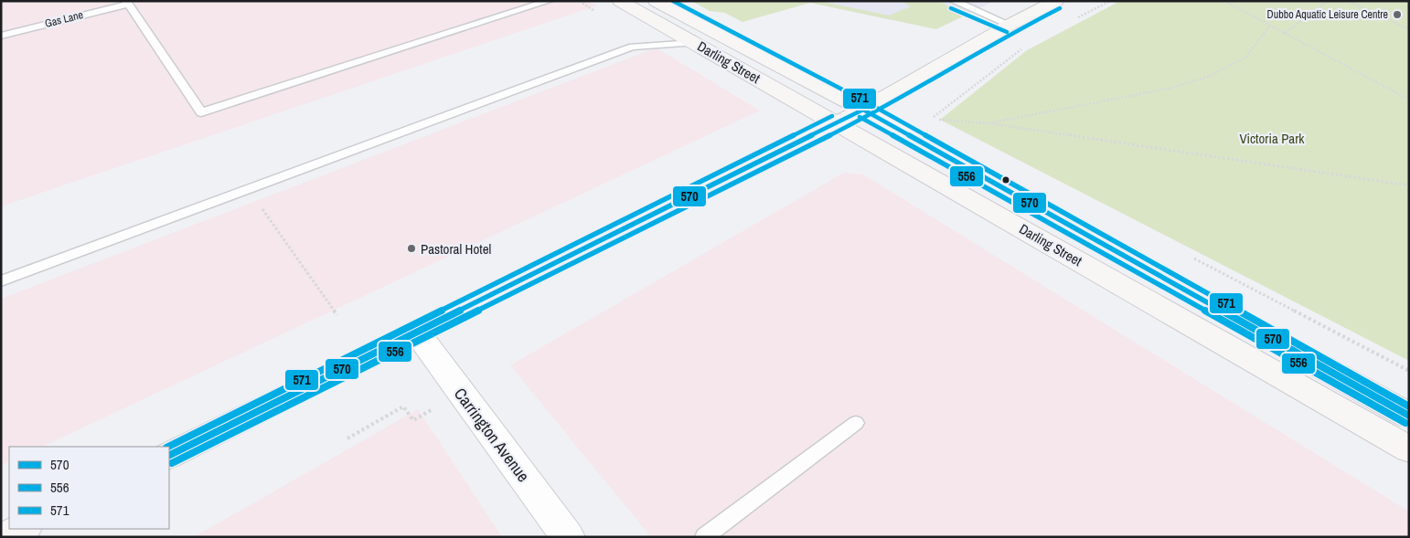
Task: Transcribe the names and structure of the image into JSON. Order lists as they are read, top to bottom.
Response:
{
  "streets": {
    "street": ["Darling Street", "Carrington Avenue"],
    "lane": ["Gas Lane"]
  },
  "parks": ["Victoria Park"],
  "places": ["Dubbo Aquatic Leisure Centre", "Pastoral Hotel"],
  "lines": ["transit line 571", "transit line 556", "transit line 570"],
  "legend": ["570", "556", "571"]
}
